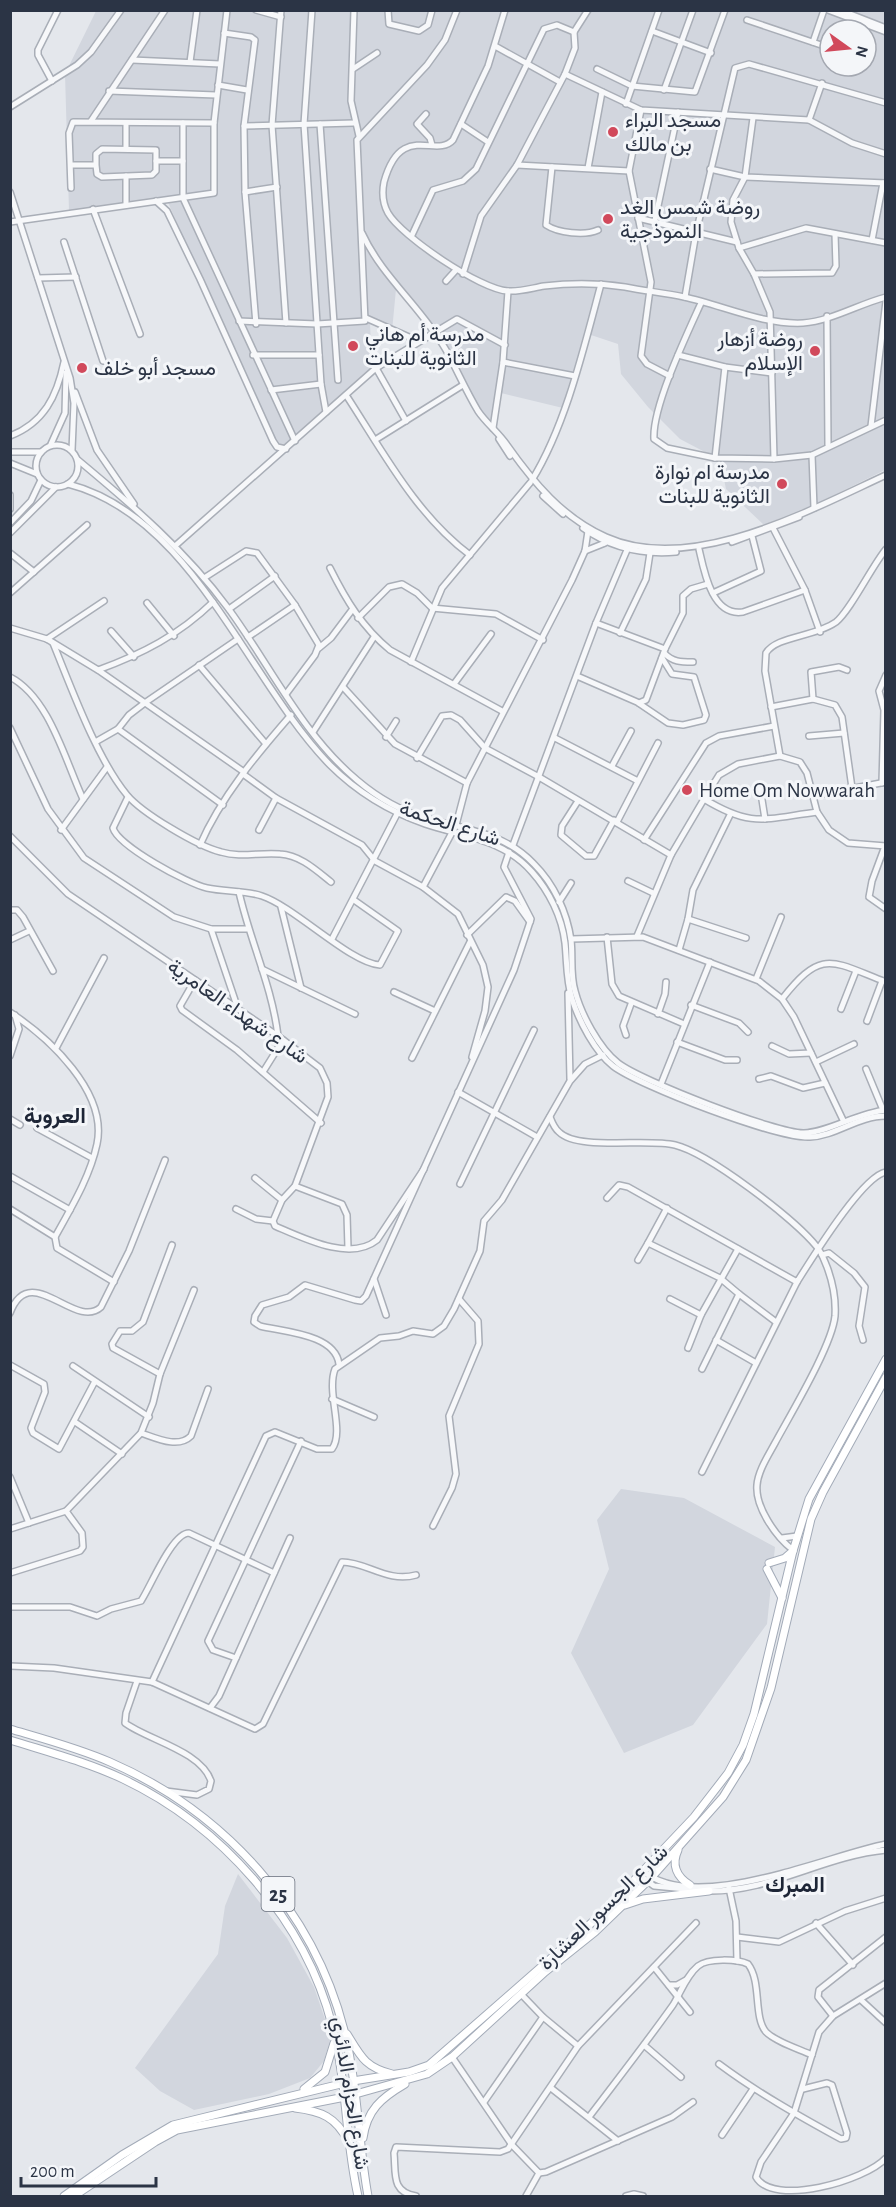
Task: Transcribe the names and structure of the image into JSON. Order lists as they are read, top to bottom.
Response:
{
  "streets": {
    "main road": ["25", "شارع الجسور العشارة", "شارع الحزام الدائري"],
    "street": ["شارع الحكمة", "شارع شهداء العامرية"]
  },
  "crossings": [
    ["شارع الجسور العشارة", "شارع الحزام الدائري"]
  ],
  "districts": ["العروبة", "المبرك"],
  "places": [
    "مسجد البراء بن مالك",
    "روضة شمس الغد النموذجية",
    "مدرسة أم هاني الثانوية للبنات",
    "روضة أزهار الإسلام",
    "مسجد أبو خلف",
    "مدرسة ام نوارة الثانوية للبنات",
    "Home Om Nowwarah"
  ],
  "scale_bar": "200 m",
  "north": "right"
}
